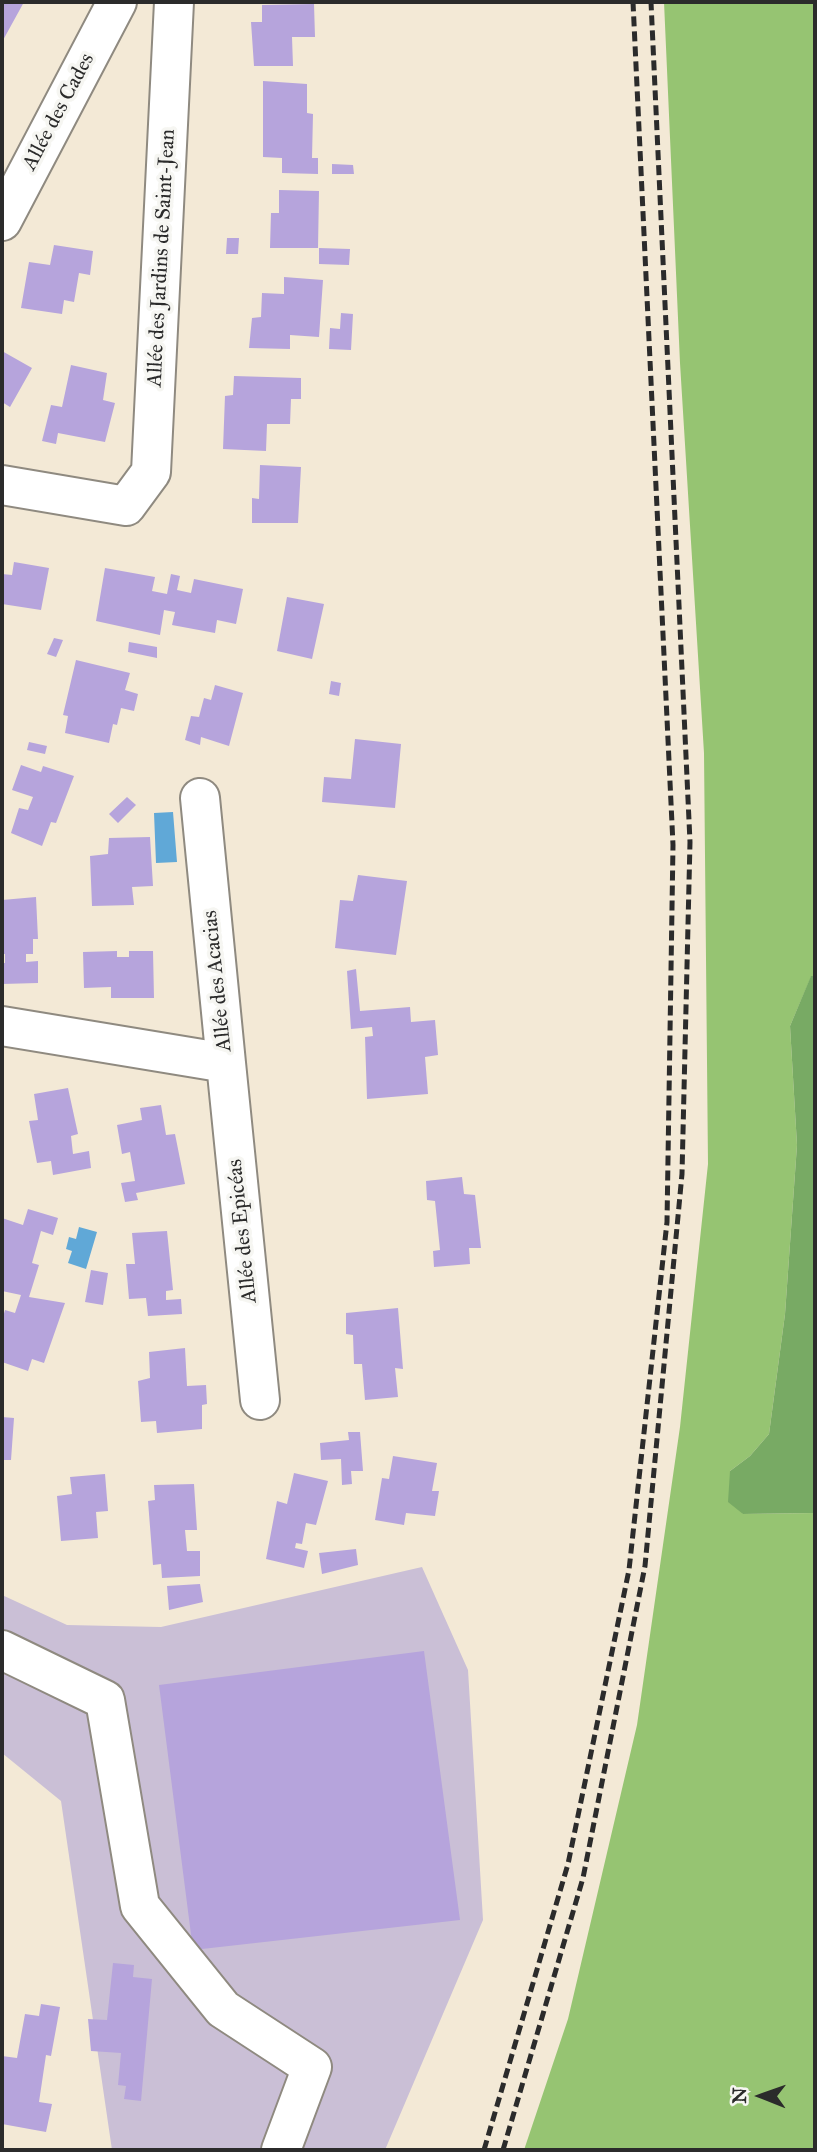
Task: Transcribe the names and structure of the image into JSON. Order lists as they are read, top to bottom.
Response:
{
  "streets": {
    "street": [
      "Allée des Cades",
      "Allée des Jardins de Saint-Jean",
      "Allée des Acacias",
      "Allée des Epicéas"
    ]
  },
  "crossings": [
    ["Allée des Acacias", "Allée des Epicéas"]
  ],
  "north": "left"
}
